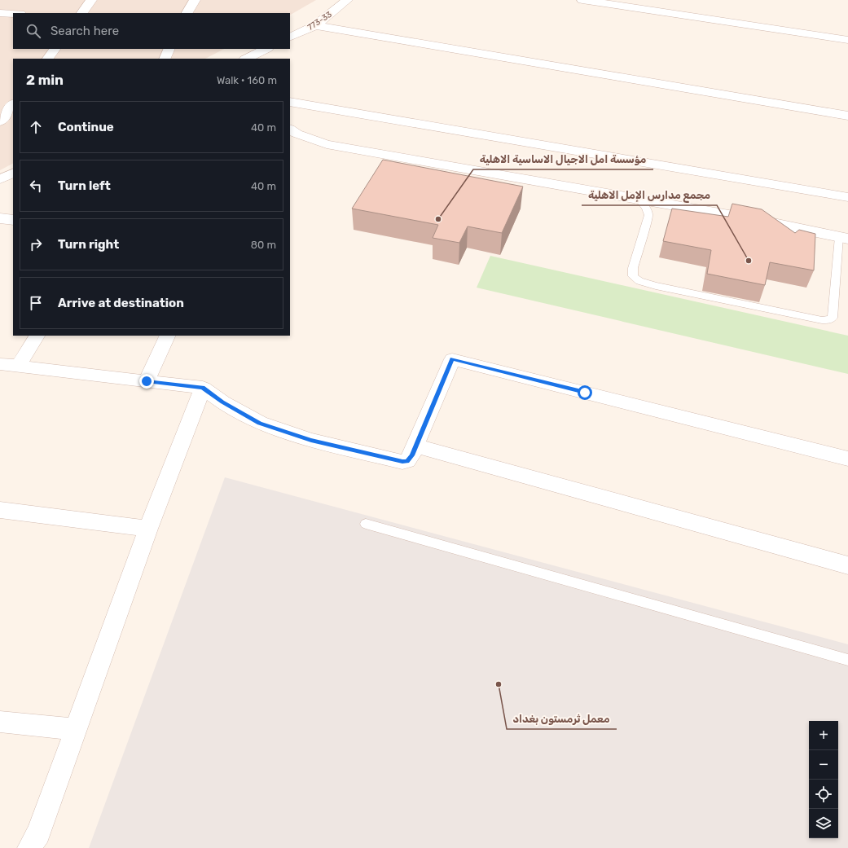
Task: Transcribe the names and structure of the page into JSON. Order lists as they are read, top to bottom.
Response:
{
  "streets": {
    "street": ["773-33"]
  },
  "places": ["مؤسسة امل الاجيال الاساسية الاهلية", "مجمع مدارس الإمل الاهلية", "معمل ثرمستون بغداد"],
  "page": {
    "search": "Search here",
    "heading": ["2 min", "Walk · 160 m"],
    "list": [
      ["Continue", "40 m"],
      ["Turn left", "40 m"],
      ["Turn right", "80 m"],
      "Arrive at destination"
    ],
    "map_buttons": ["+", "−"]
  }
}
